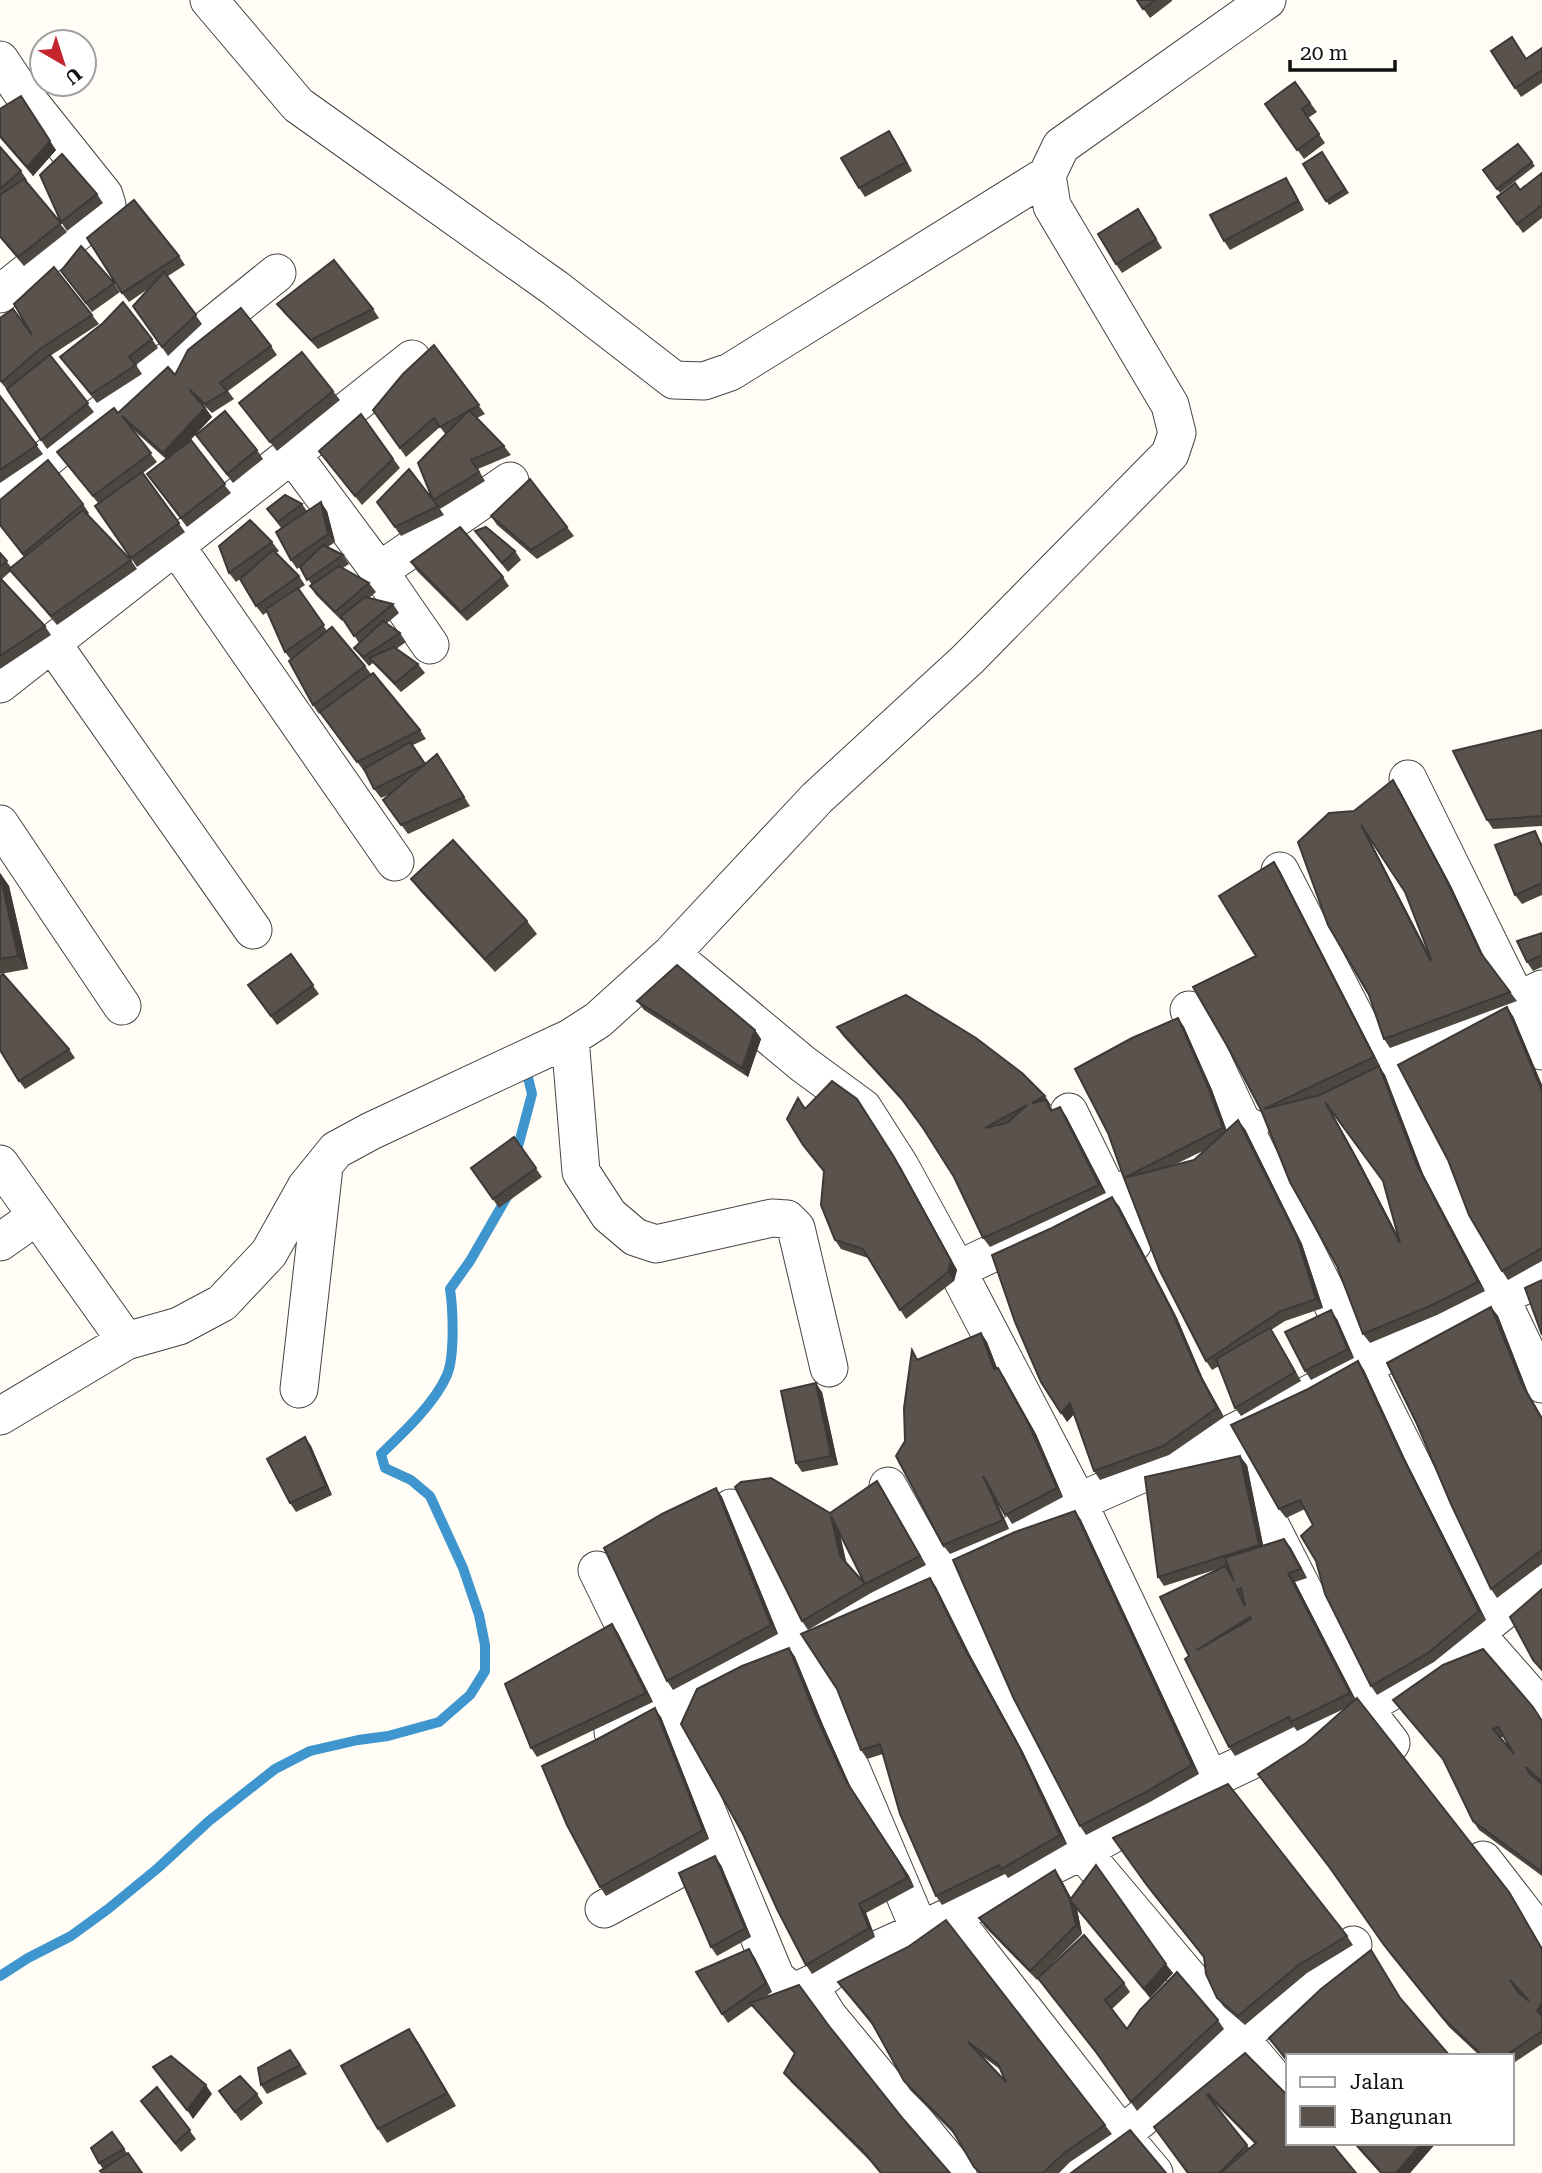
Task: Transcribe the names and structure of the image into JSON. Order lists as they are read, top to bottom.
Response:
{
  "legend": ["Jalan", "Bangunan"],
  "scale_bar": "20 m",
  "north": "bottom right"
}
